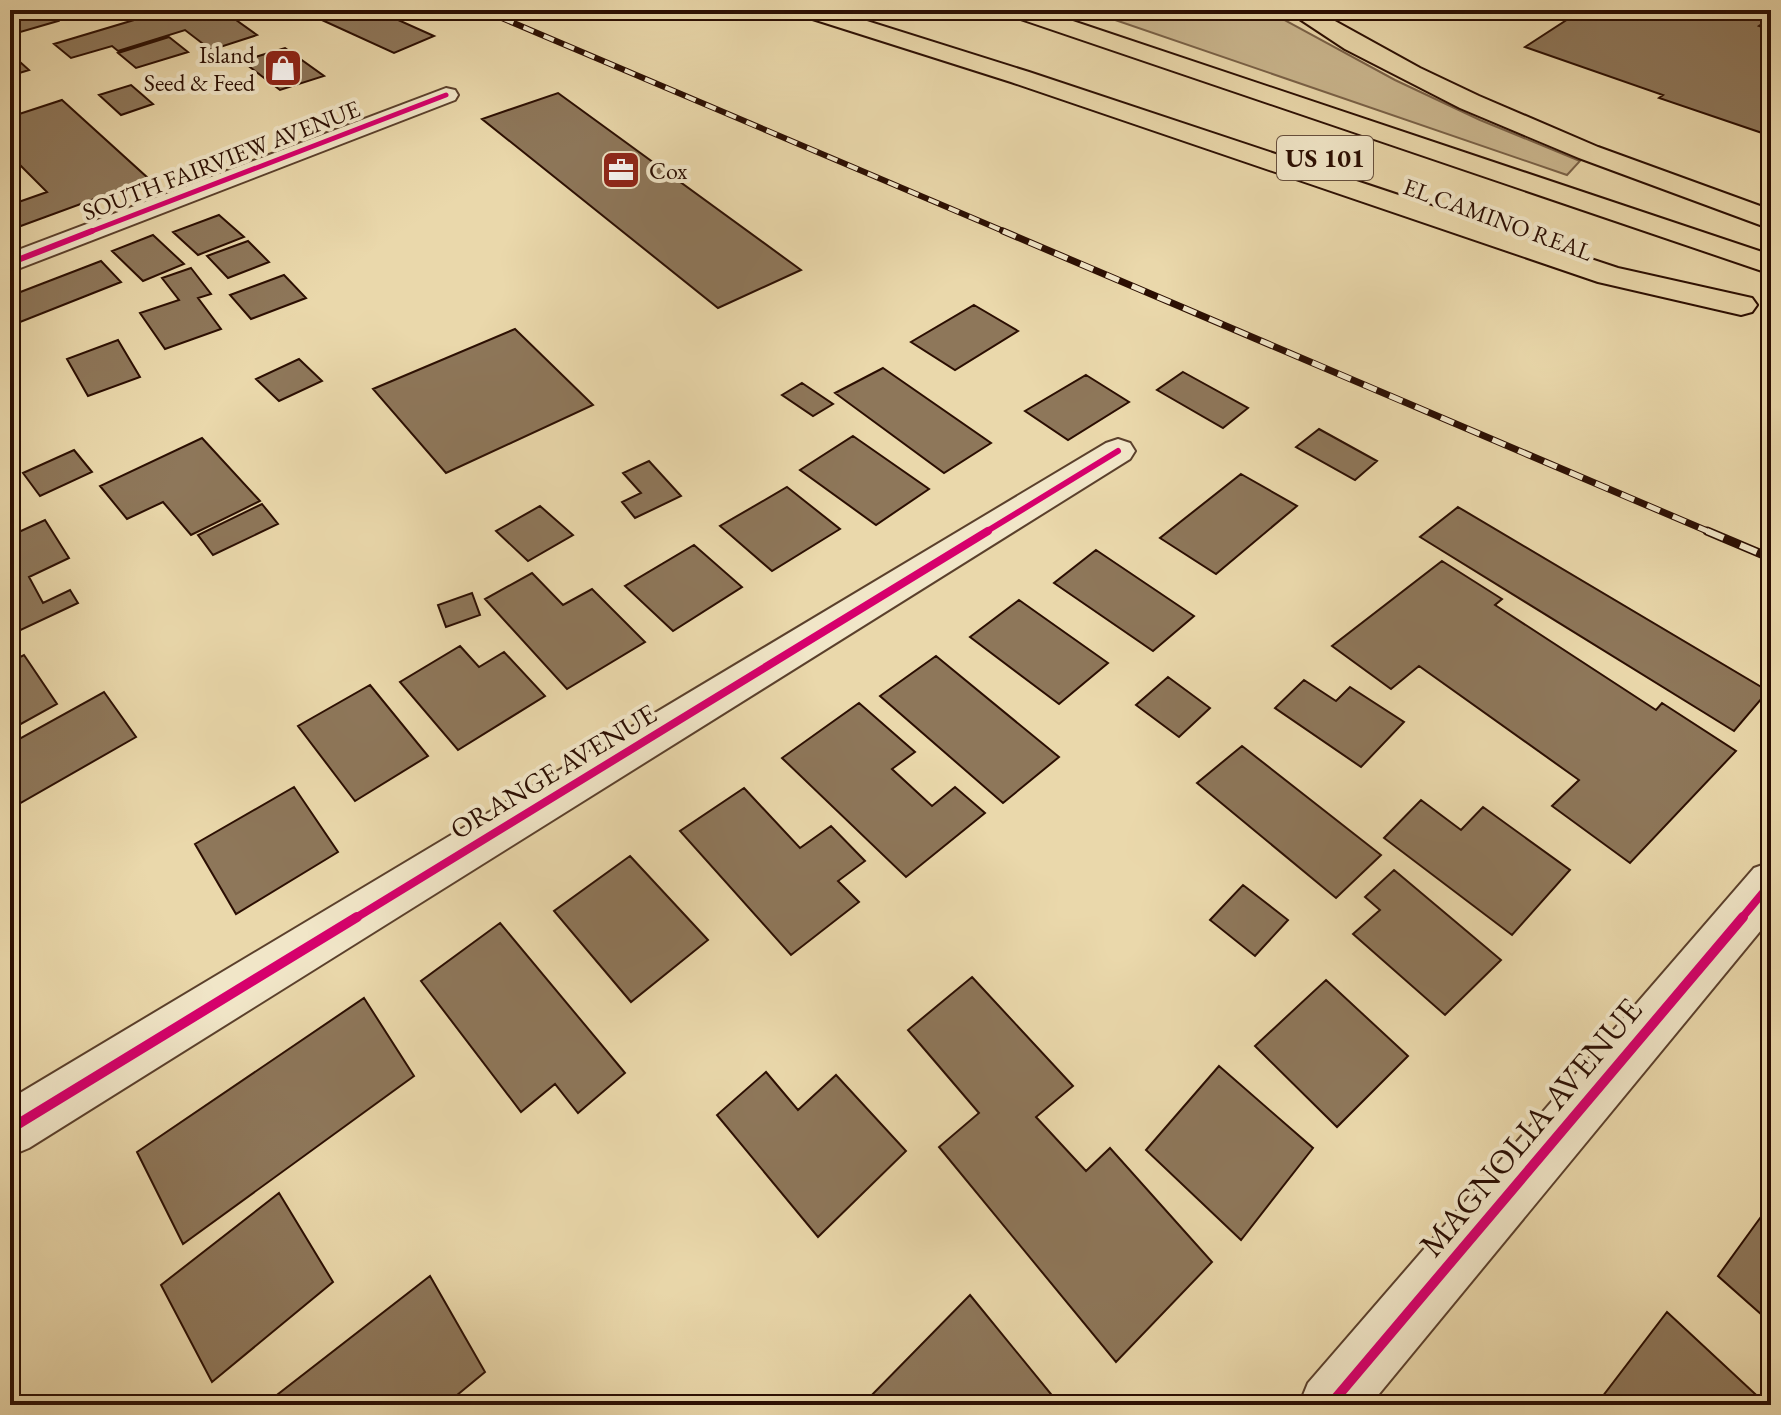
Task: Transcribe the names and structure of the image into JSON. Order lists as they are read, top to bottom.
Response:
{
  "streets": {
    "highway": ["US 101", "EL CAMINO REAL"],
    "street": ["SOUTH FAIRVIEW AVENUE", "ORANGE AVENUE", "MAGNOLIA AVENUE"]
  },
  "places": {
    "shop": ["Island Seed & Feed"],
    "office": ["Cox"]
  }
}
